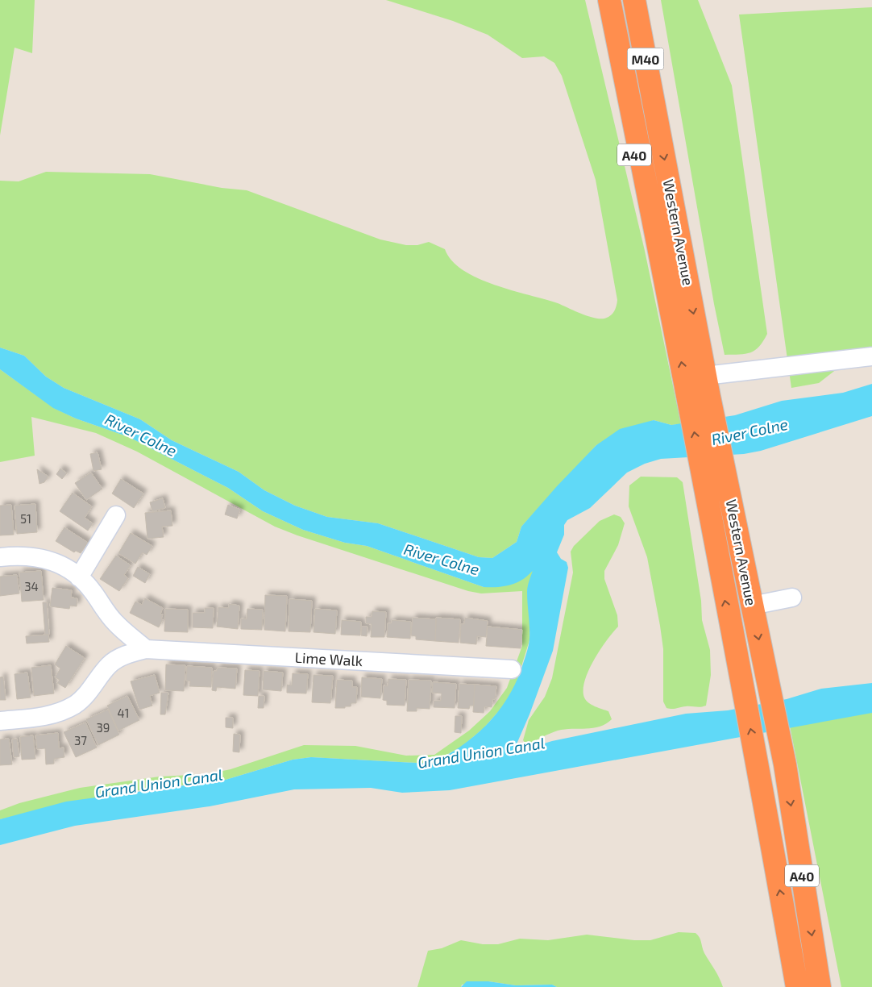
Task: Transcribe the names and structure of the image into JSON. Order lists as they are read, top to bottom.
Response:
{
  "streets": {
    "highway": ["M40", "A40", "Western Avenue"],
    "street": ["Lime Walk"]
  },
  "crossings": [
    ["M40", "A40"],
    ["M40", "Western Avenue"],
    ["A40", "Western Avenue"]
  ],
  "water": ["River Colne", "Grand Union Canal"],
  "house_numbers": [
    "51",
    "34",
    "41",
    "39",
    "37"
  ]
}
